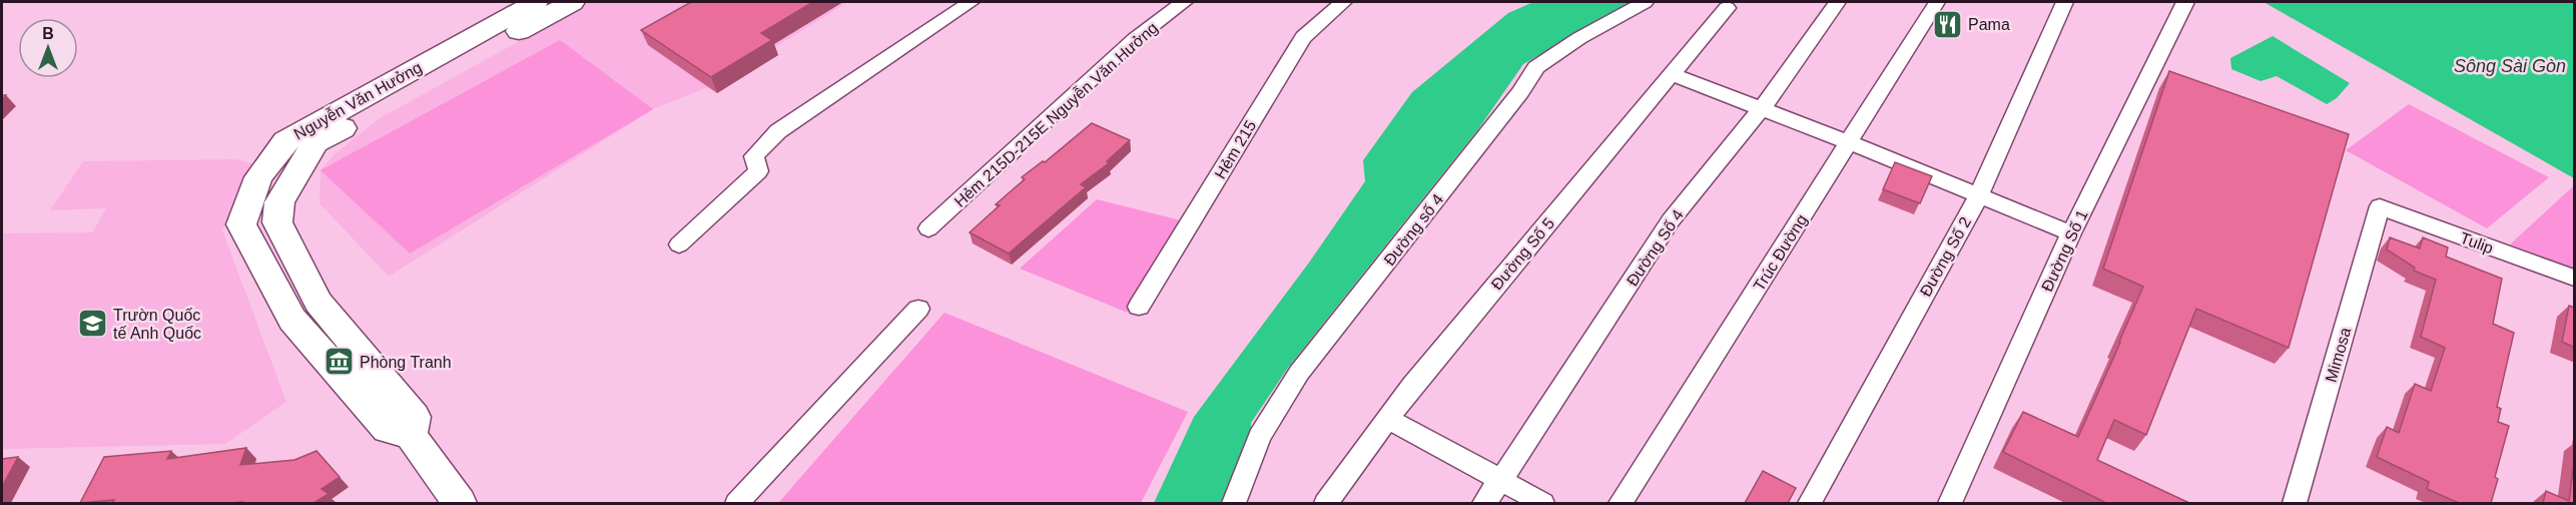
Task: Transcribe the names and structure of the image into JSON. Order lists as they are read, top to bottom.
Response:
{
  "streets": {
    "main road": ["Nguyễn Văn Hưởng"],
    "street": [
      "Hẻm 215D-215E Nguyễn Văn Hưởng",
      "Hẻm 215",
      "Đường số 4",
      "Tulip",
      "Đường Số 4",
      "Đường Số 1",
      "Trúc Đường",
      "Đường Số 5",
      "Đường Số 2",
      "Mimosa"
    ]
  },
  "crossings": [
    ["Tulip", "Mimosa"]
  ],
  "water": ["Sông Sài Gòn"],
  "places": {
    "restaurant": ["Pama"],
    "school or university": ["Trườn Quốc tế Anh Quốc"],
    "museum": ["Phòng Tranh"]
  },
  "north": "top"
}
